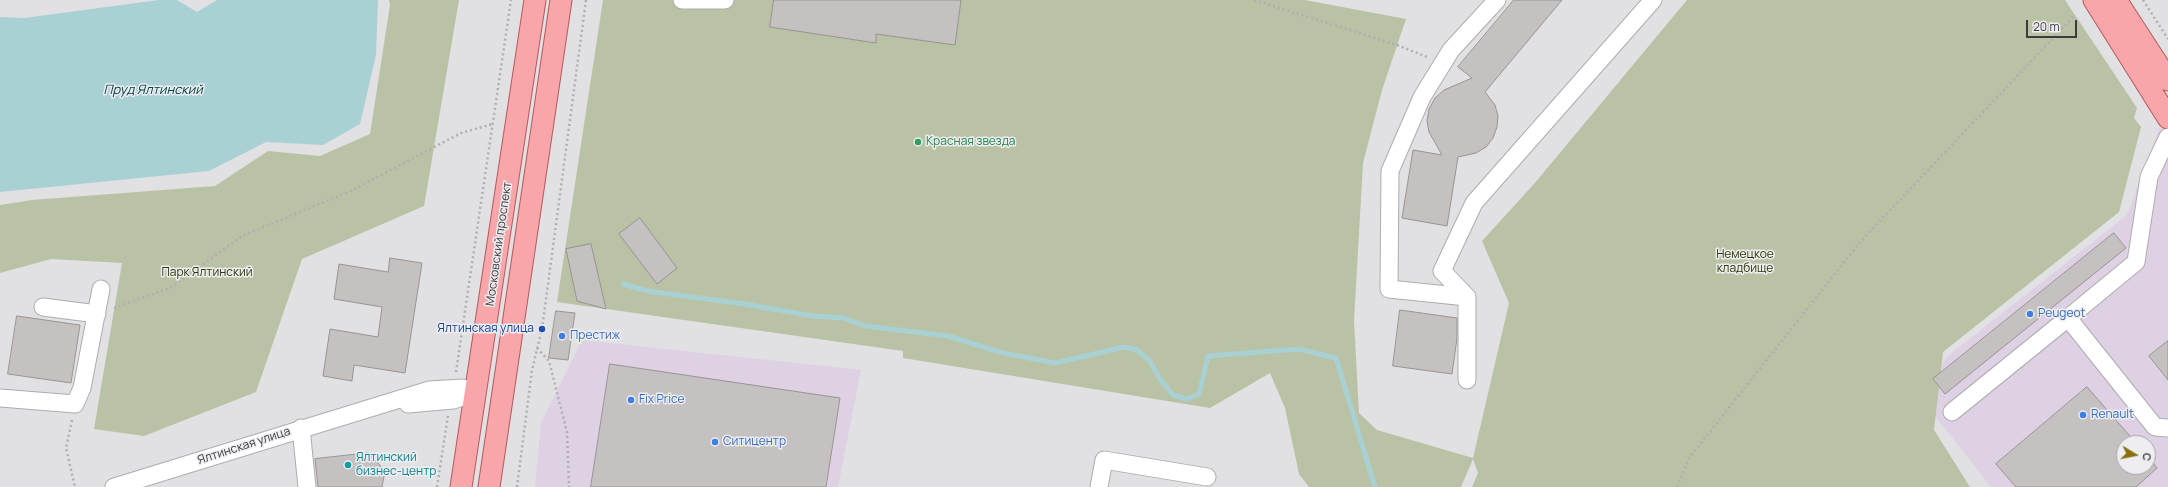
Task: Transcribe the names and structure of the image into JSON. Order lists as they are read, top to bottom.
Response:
{
  "streets": {
    "main road": ["Московский проспект"],
    "street": ["Ялтинская улица"]
  },
  "crossings": [
    ["Московский проспект", "Ялтинская улица"]
  ],
  "water": ["Пруд Ялтинский"],
  "parks": ["Немецкое кладбище", "Парк Ялтинский"],
  "places": [
    "Красная звезда",
    "Peugeot",
    "Ялтинская улица",
    "Престиж",
    "Fix Price",
    "Renault",
    "Ситицентр",
    "Ялтинский бизнес-центр"
  ],
  "scale_bar": "20 m",
  "north": "right"
}
